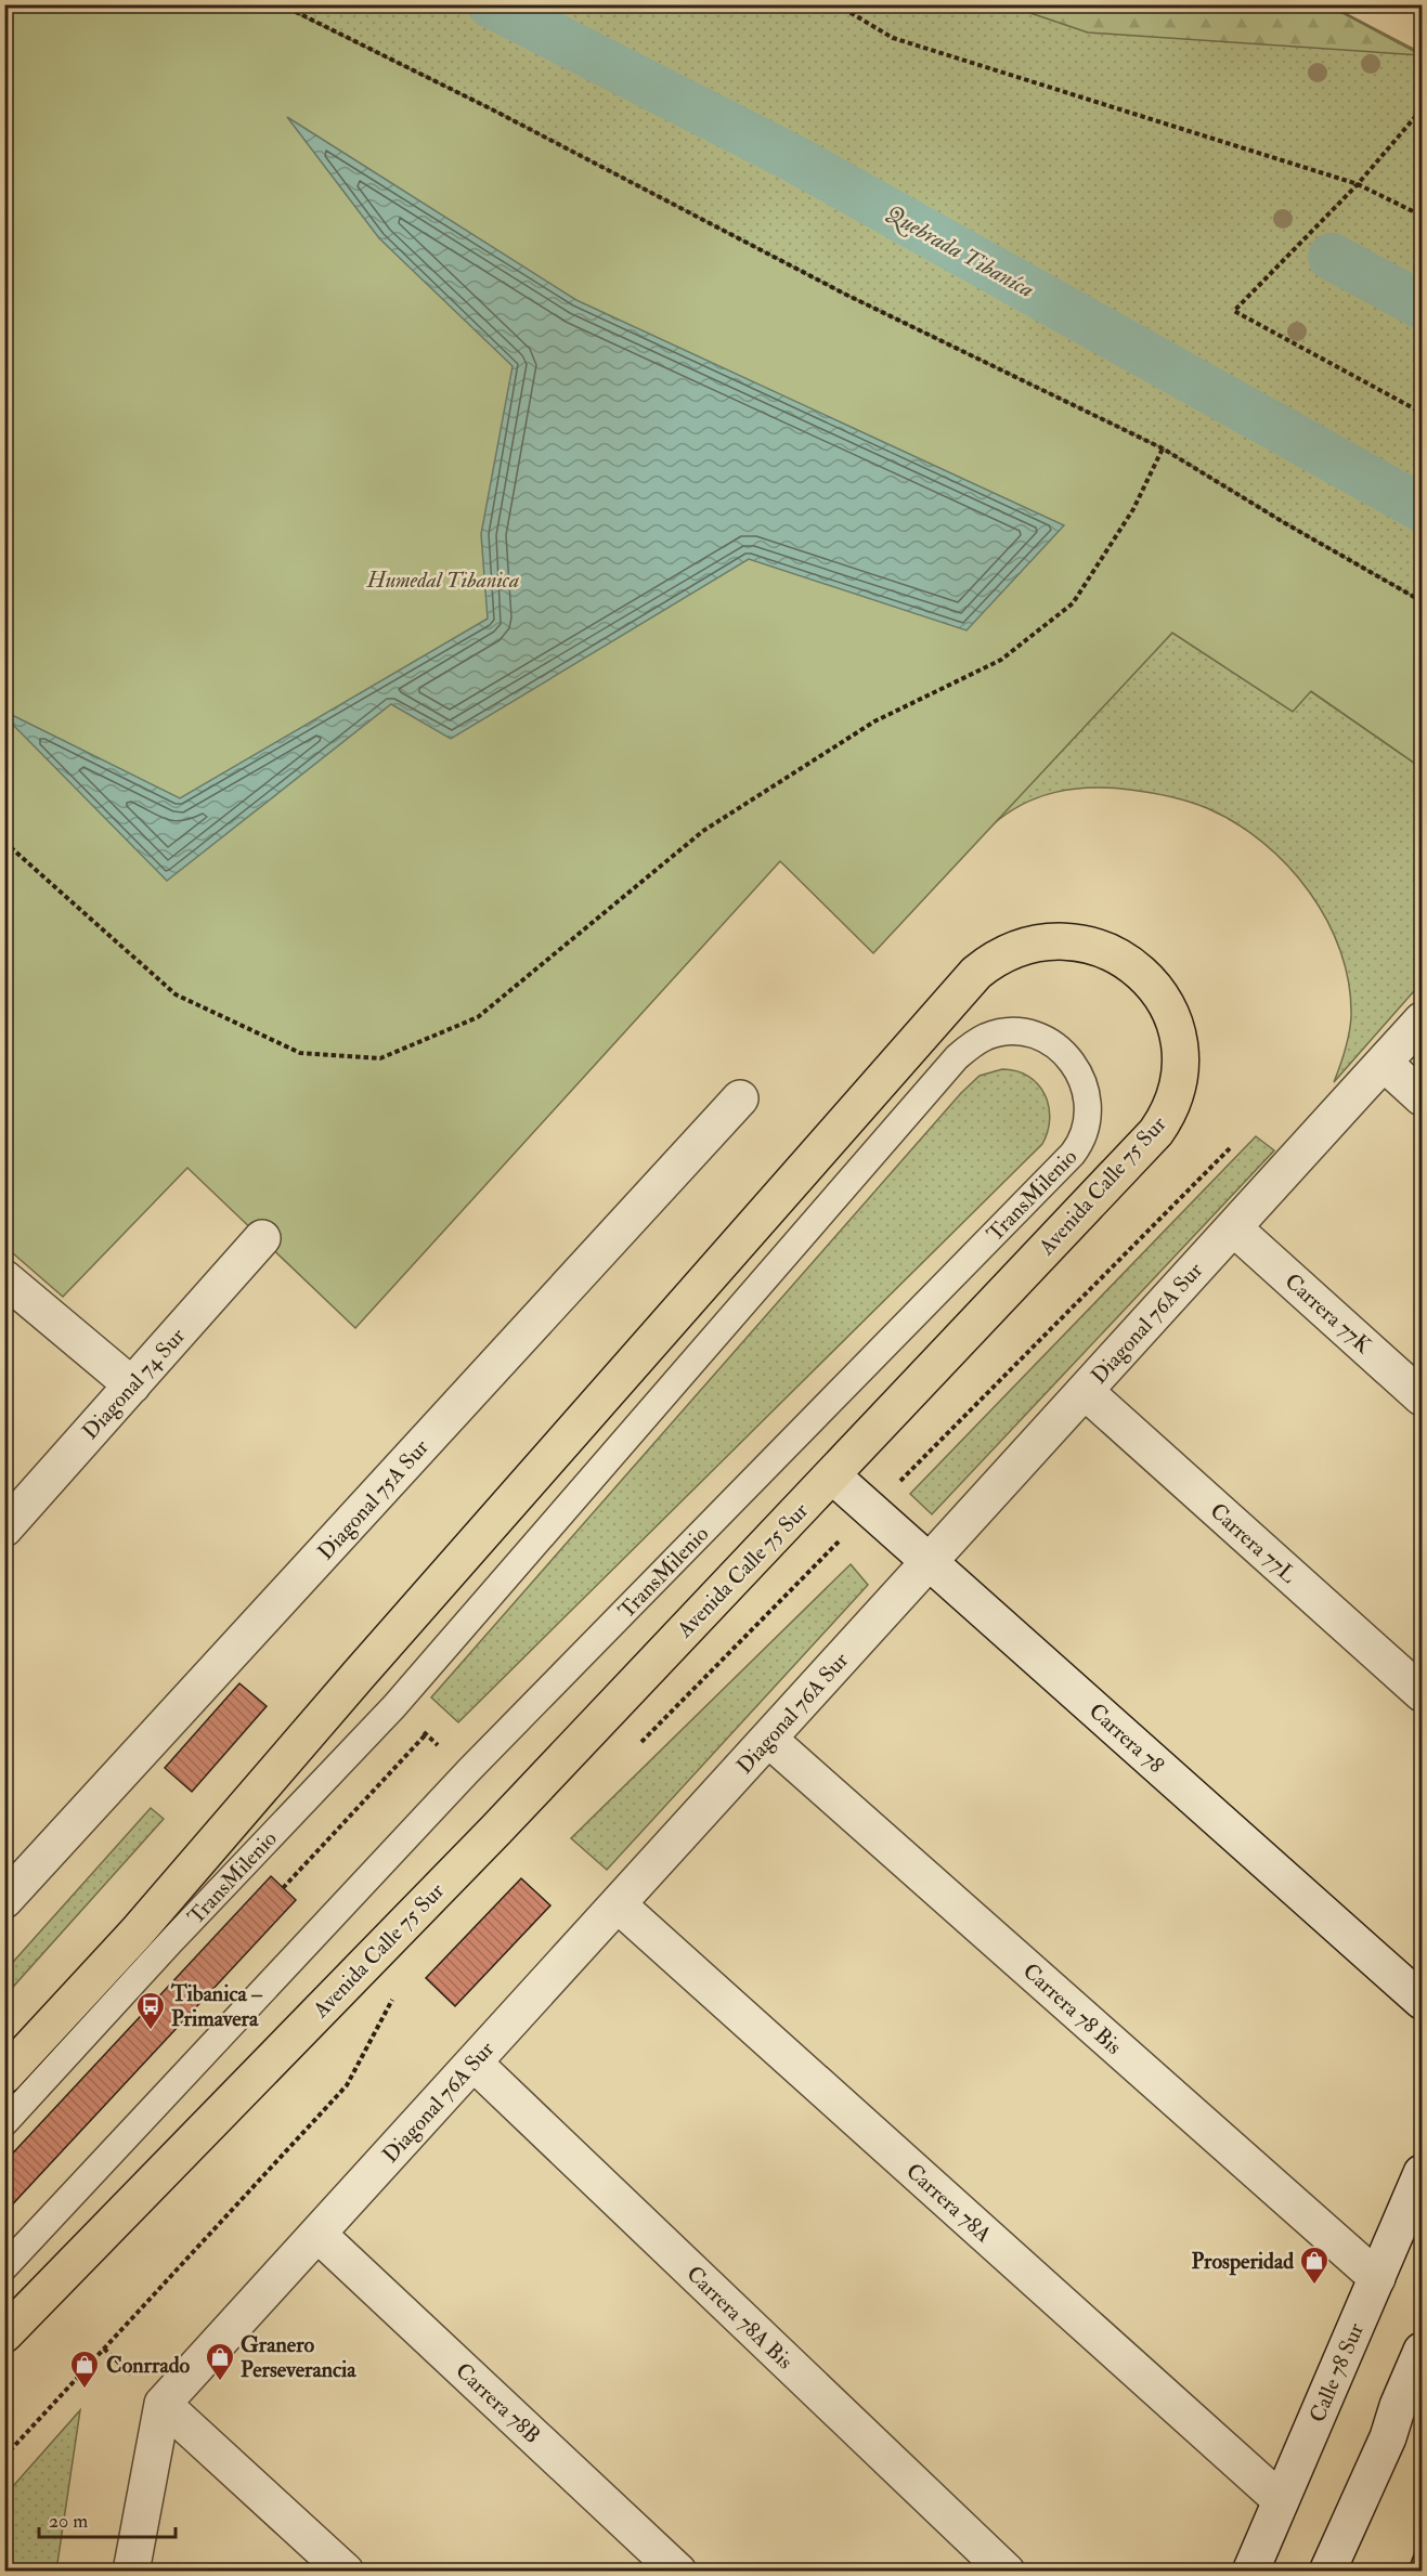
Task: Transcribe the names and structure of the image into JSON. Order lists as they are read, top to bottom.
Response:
{
  "streets": {
    "main road": ["Avenida Calle 75 Sur"],
    "street": [
      "Carrera 77K",
      "Diagonal 76A Sur",
      "Diagonal 74 Sur",
      "Diagonal 75A Sur",
      "Carrera 77L",
      "Carrera 78",
      "Carrera 78 Bis",
      "Carrera 78A",
      "Carrera 78A Bis",
      "Calle 78 Sur",
      "Carrera 78B"
    ],
    "lane": ["TransMilenio"]
  },
  "crossings": [
    ["Avenida Calle 75 Sur", "Carrera 78"],
    ["Carrera 77K", "Diagonal 76A Sur"],
    ["Diagonal 76A Sur", "Carrera 77L"],
    ["Diagonal 76A Sur", "Carrera 78"],
    ["Diagonal 76A Sur", "Carrera 78 Bis"],
    ["Diagonal 76A Sur", "Carrera 78A"],
    ["Diagonal 76A Sur", "Carrera 78A Bis"],
    ["Diagonal 76A Sur", "Carrera 78B"],
    ["Carrera 78 Bis", "Calle 78 Sur"],
    ["Carrera 78A", "Calle 78 Sur"]
  ],
  "water": ["Quebrada Tibaníca"],
  "parks": ["Humedal Tibanica"],
  "places": {
    "bus stop": ["Tibanica – Primavera"],
    "shop": ["Prosperidad", "Granero Perseverancia", "Conrrado"]
  },
  "scale_bar": "20 m"
}
